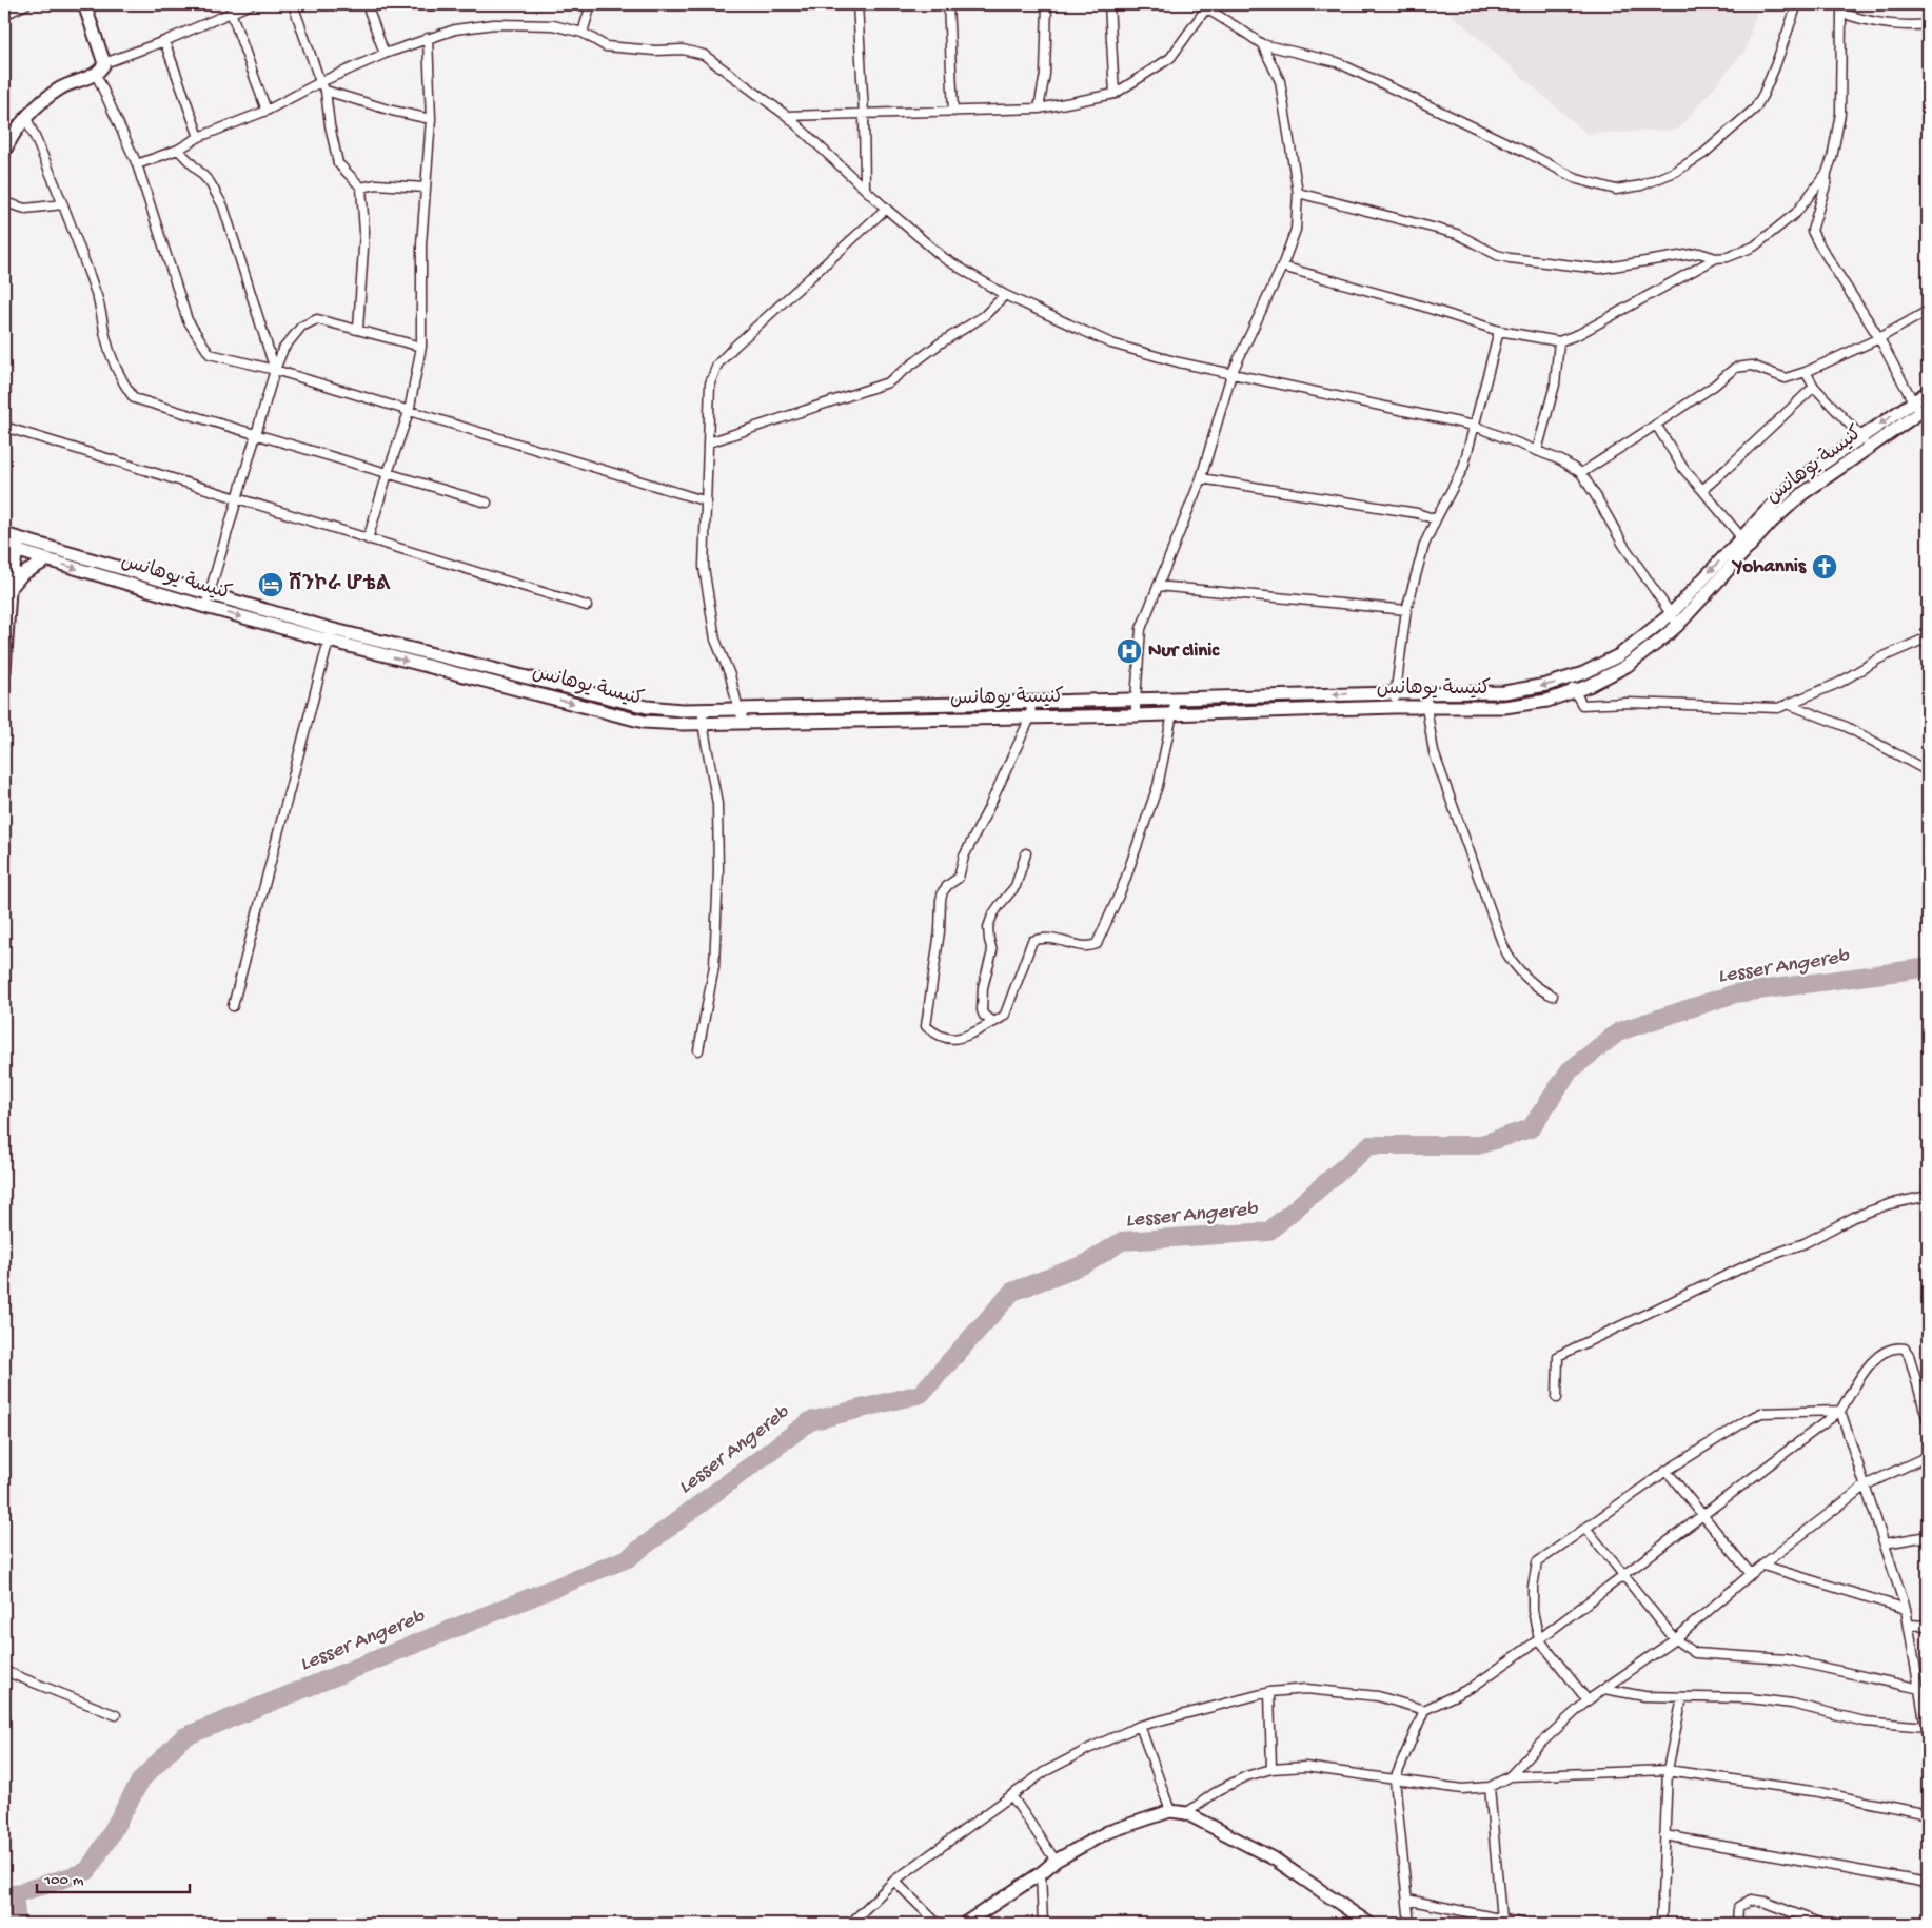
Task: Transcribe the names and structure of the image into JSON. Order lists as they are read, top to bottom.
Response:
{
  "streets": {
    "street": ["كنيسة يوهانس"]
  },
  "water": ["Lesser Angereb"],
  "places": {
    "church": ["Yohannis"],
    "hotel": ["ሸንኮራ ሆቴል"],
    "hospital": ["Nur clinic"]
  },
  "scale_bar": "100 m"
}
